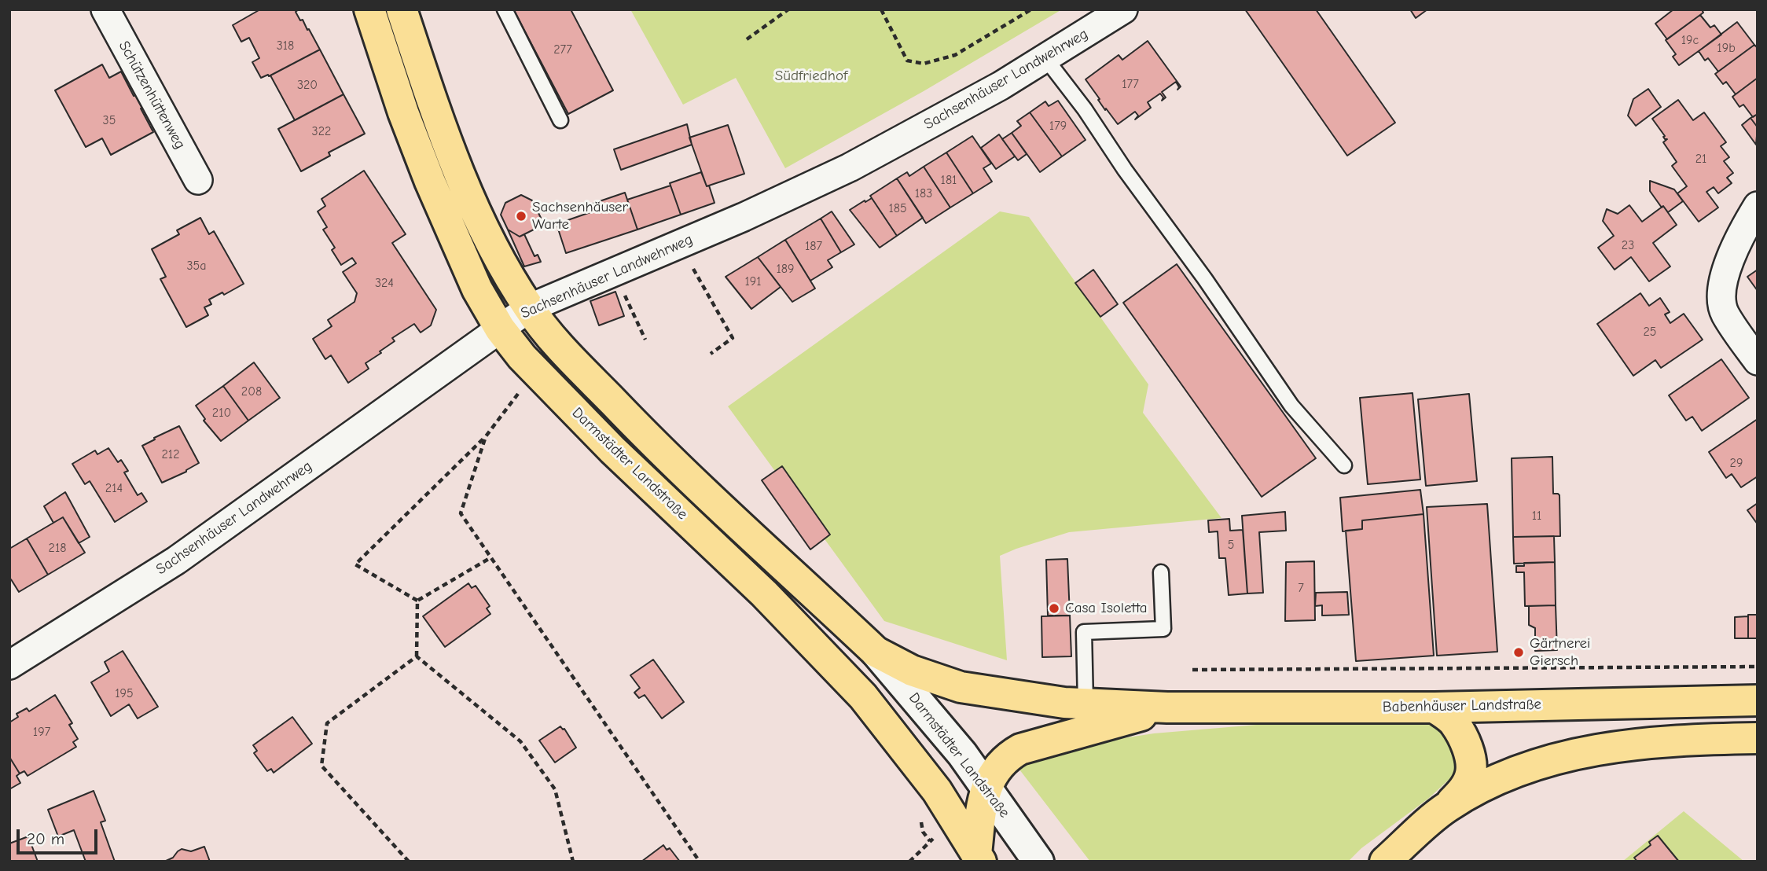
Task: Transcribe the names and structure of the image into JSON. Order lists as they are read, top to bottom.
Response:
{
  "streets": {
    "main road": ["Darmstädter Landstraße", "Babenhäuser Landstraße"],
    "street": ["Sachsenhäuser Landwehrweg", "Schützenhüttenweg"]
  },
  "crossings": [
    ["Sachsenhäuser Landwehrweg", "Darmstädter Landstraße"],
    ["Darmstädter Landstraße", "Babenhäuser Landstraße"]
  ],
  "parks": ["Südfriedhof"],
  "places": ["Sachsenhäuser Warte", "Casa Isoletta", "Gärtnerei Giersch"],
  "house_numbers": [
    "19c",
    "318",
    "19b",
    "277",
    "177",
    "320",
    "35",
    "179",
    "322",
    "21",
    "181",
    "183",
    "185",
    "23",
    "187",
    "35a",
    "189",
    "191",
    "324",
    "25",
    "208",
    "210",
    "212",
    "29",
    "214",
    "11",
    "5",
    "218",
    "7",
    "195",
    "197"
  ],
  "scale_bar": "20 m"
}
